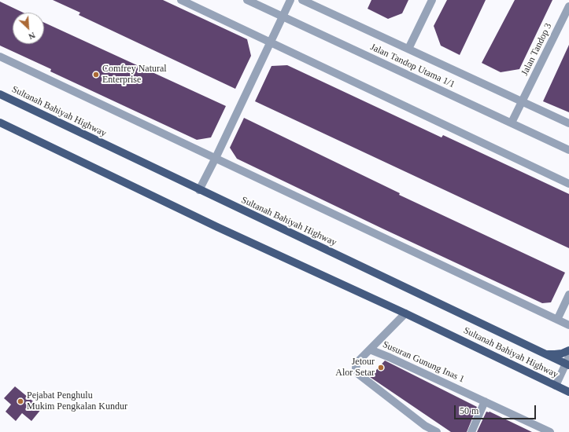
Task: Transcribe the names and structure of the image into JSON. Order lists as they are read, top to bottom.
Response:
{
  "streets": {
    "main road": ["Sultanah Bahiyah Highway"],
    "street": ["Jalan Tandop 3", "Jalan Tandop Utama 1/1", "Susuran Gunung Inas 1"]
  },
  "crossings": [
    ["Jalan Tandop 3", "Jalan Tandop Utama 1/1"]
  ],
  "places": ["Comfrey Natural Enterprise", "Jetour Alor Setar", "Pejabat Penghulu Mukim Pengkalan Kundur"],
  "scale_bar": "50 m",
  "north": "bottom right"
}
